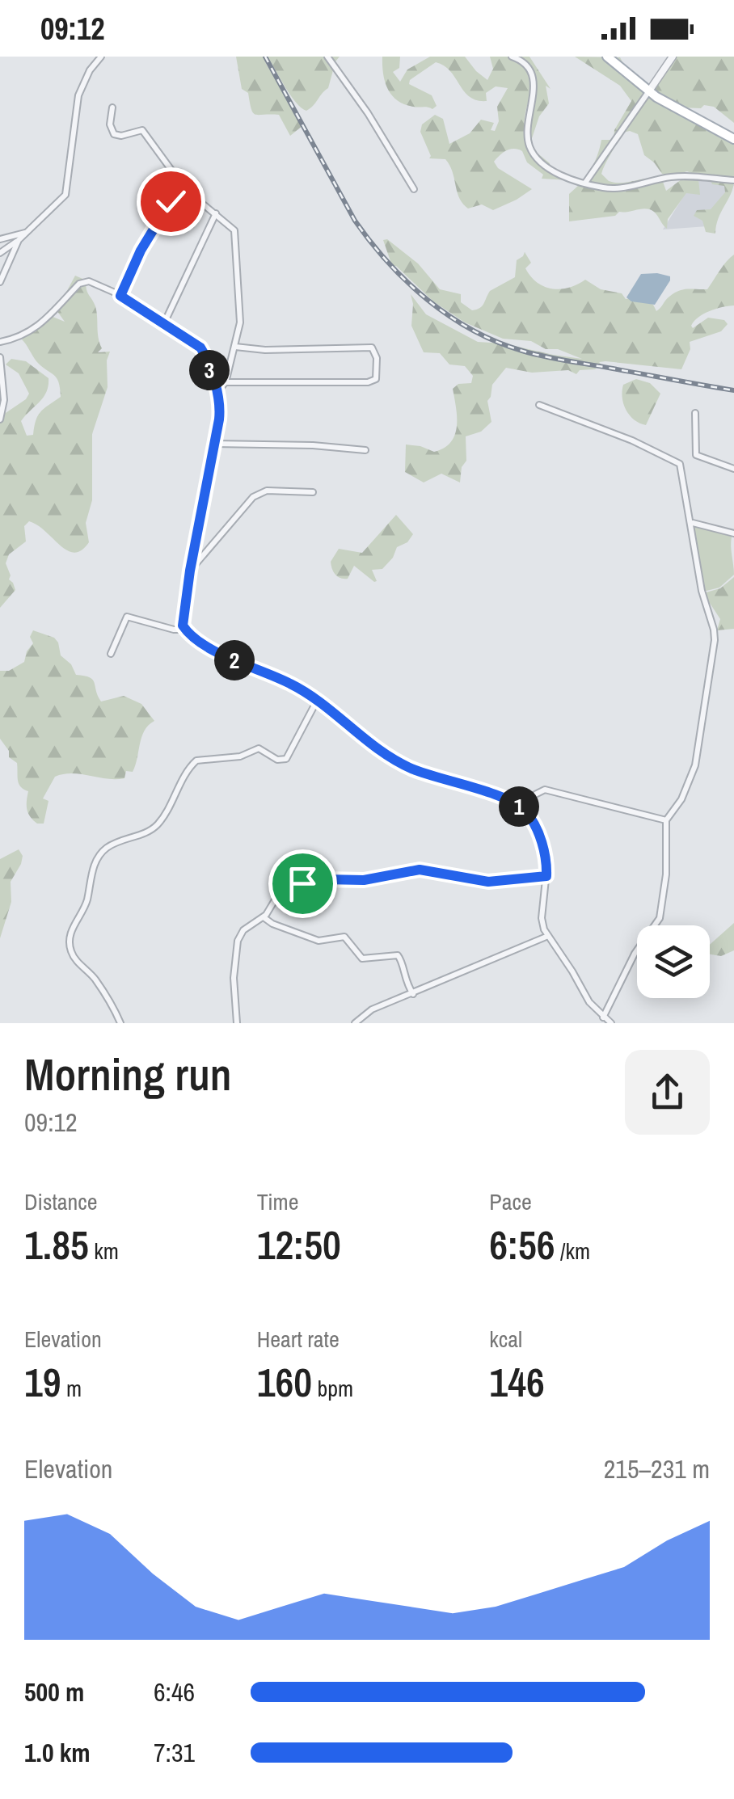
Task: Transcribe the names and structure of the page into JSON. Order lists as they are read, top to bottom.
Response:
{
  "page": {
    "status": "09:12",
    "pins": ["3", "2", "1"],
    "heading": ["Morning run", "09:12"],
    "stats": [
      ["Distance", "1.85 km"],
      ["Time", "12:50"],
      ["Pace", "6:56 /km"],
      ["Elevation", "19 m"],
      ["Heart rate", "160 bpm"],
      ["kcal", "146"]
    ],
    "chart": ["Elevation", "215–231 m"],
    "list": [
      {
        "name": "500 m",
        "note": "6:46"
      },
      {
        "name": "1.0 km",
        "note": "7:31"
      }
    ]
  }
}
